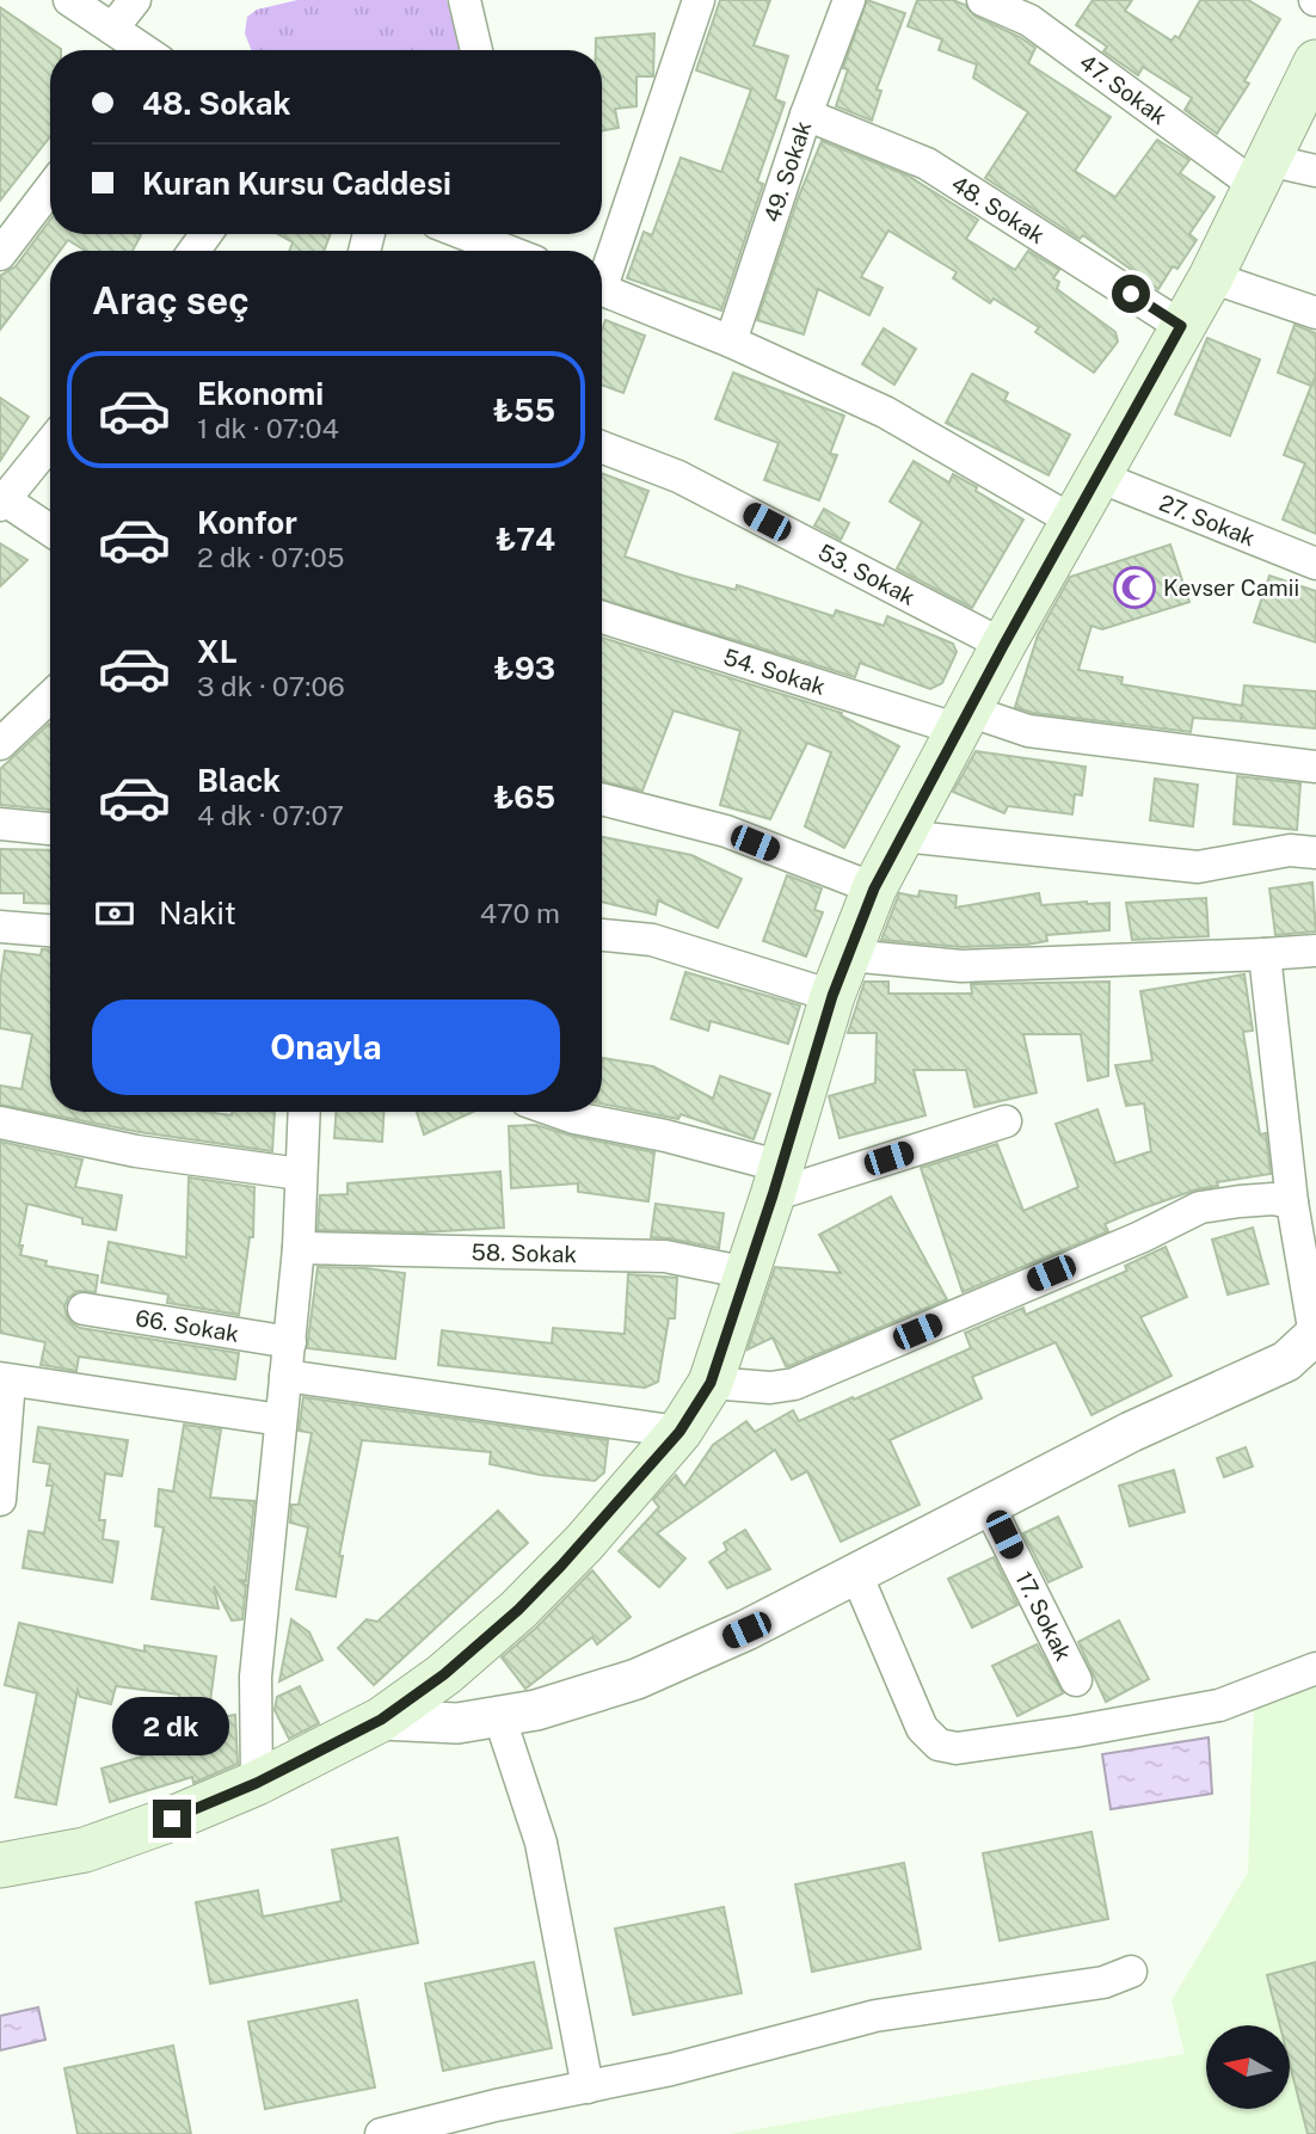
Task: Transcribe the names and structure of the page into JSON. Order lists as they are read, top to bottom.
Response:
{
  "streets": {
    "street": [
      "47. Sokak",
      "49. Sokak",
      "48. Sokak",
      "27. Sokak",
      "53. Sokak",
      "54. Sokak",
      "58. Sokak",
      "66. Sokak",
      "17. Sokak"
    ]
  },
  "crossings": [
    ["49. Sokak", "48. Sokak"]
  ],
  "places": {
    "mosque": ["Kevser Camii"]
  },
  "north": "left",
  "page": {
    "banner": ["48. Sokak", "Kuran Kursu Caddesi"],
    "heading": "Araç seç",
    "list": [
      {
        "name": "Ekonomi",
        "note": "1 dk · 07:04",
        "value": "₺55"
      },
      {
        "name": "Konfor",
        "note": "2 dk · 07:05",
        "value": "₺74"
      },
      {
        "name": "XL",
        "note": "3 dk · 07:06",
        "value": "₺93"
      },
      {
        "name": "Black",
        "note": "4 dk · 07:07",
        "value": "₺65"
      }
    ],
    "pay": ["Nakit", "470 m"],
    "buttons": "Onayla",
    "bubble": "2 dk"
  }
}
